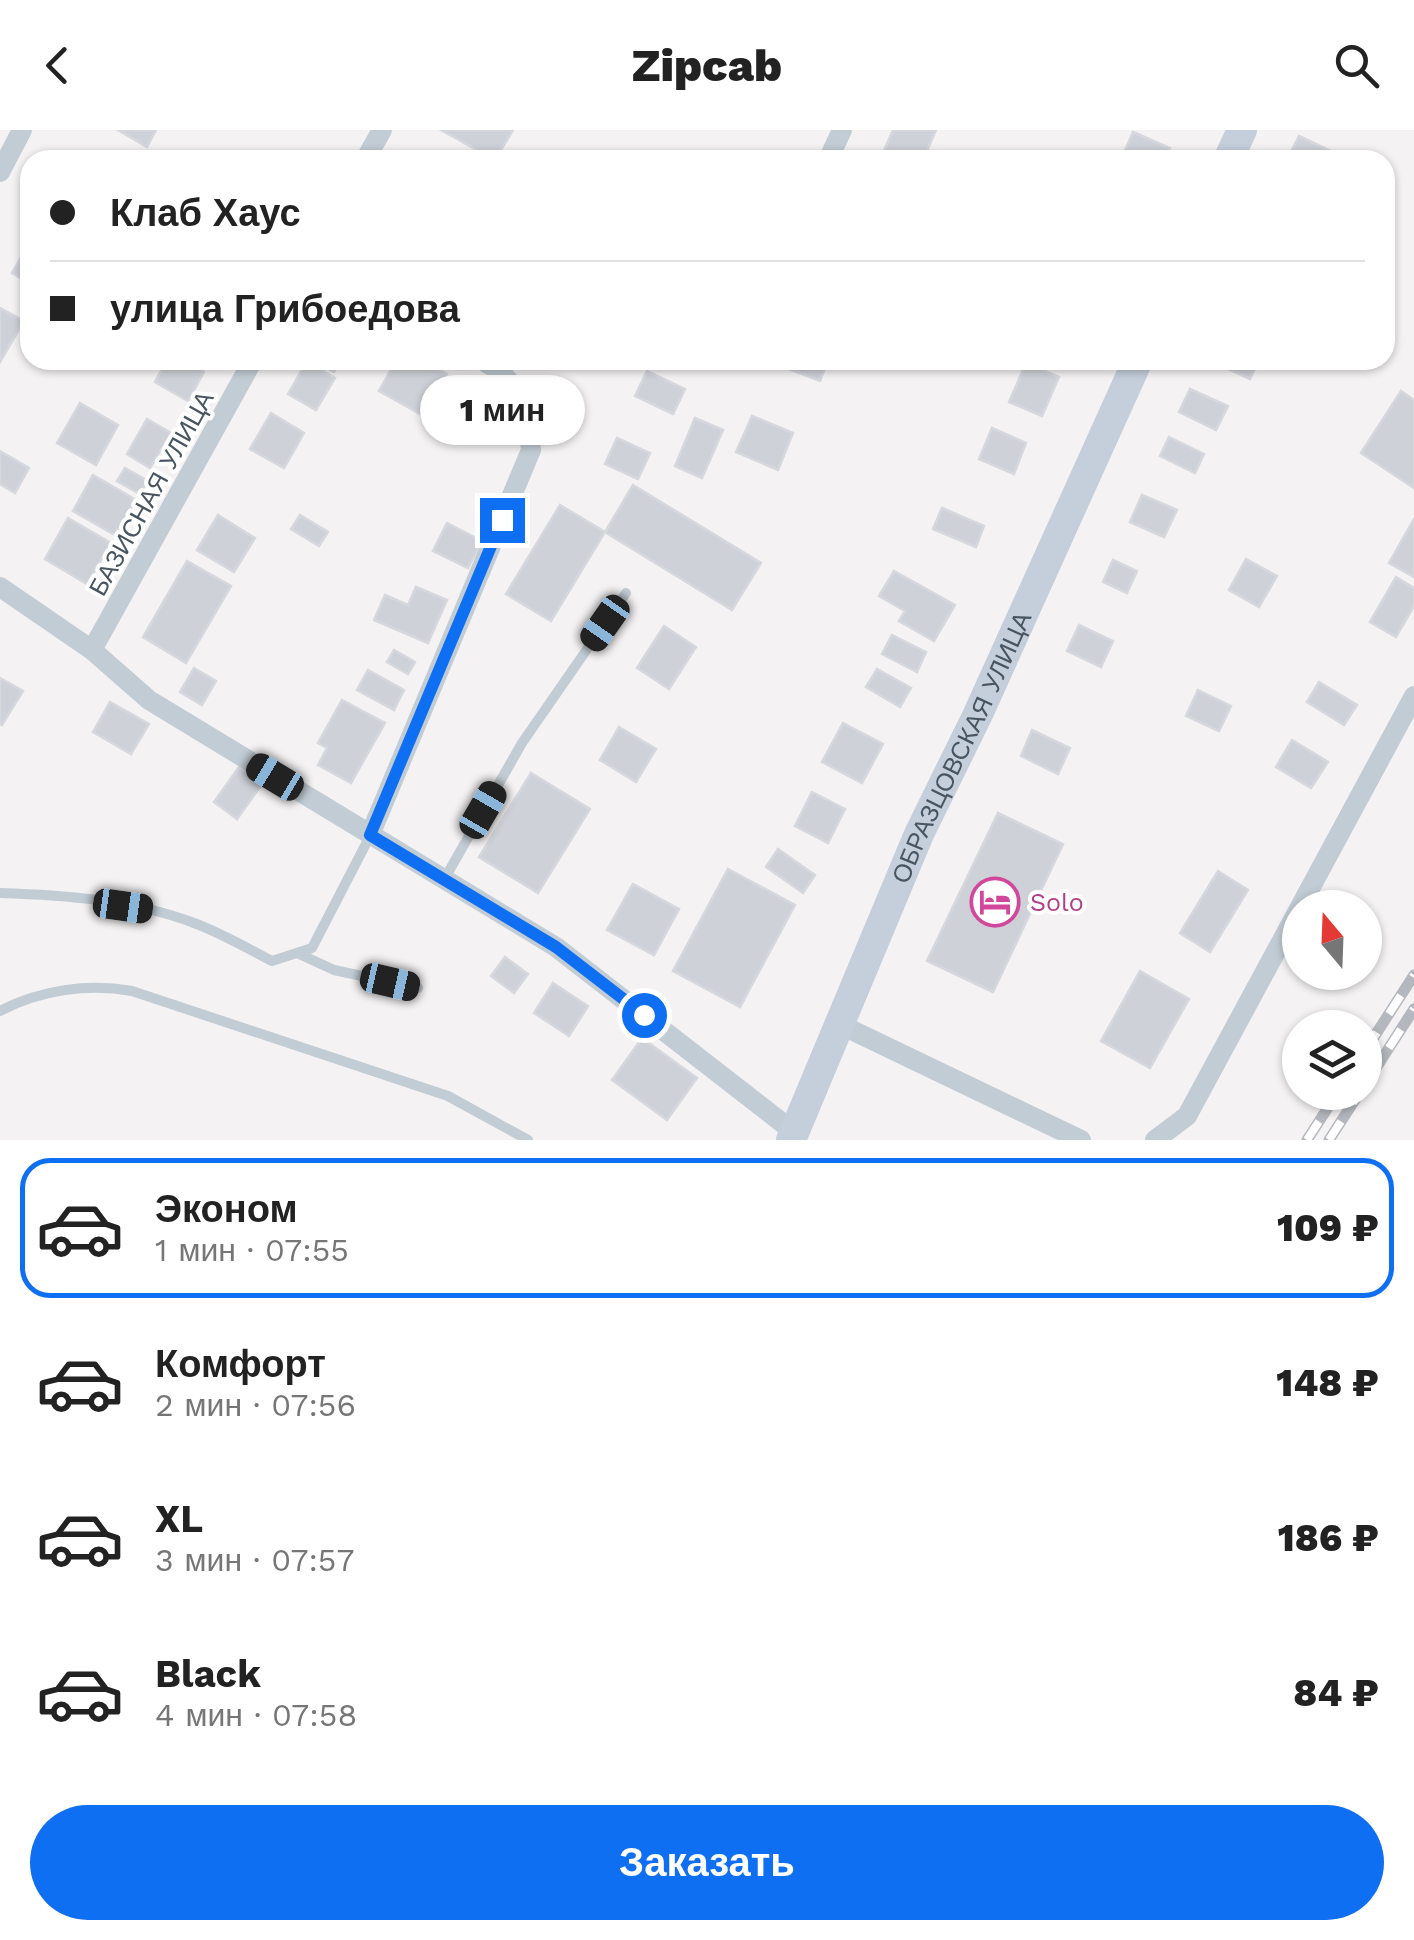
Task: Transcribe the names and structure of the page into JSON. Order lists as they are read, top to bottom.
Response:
{
  "streets": {
    "main road": ["ОБРАЗЦОВСКАЯ УЛИЦА"],
    "street": ["БАЗИСНАЯ УЛИЦА"]
  },
  "places": {
    "hotel": ["Solo"]
  },
  "north": "top",
  "page": {
    "header": "Zipcab",
    "banner": ["Клаб Хаус", "улица Грибоедова"],
    "bubble": "1 мин",
    "list": [
      {
        "name": "Эконом",
        "note": "1 мин · 07:55",
        "value": "109 ₽"
      },
      {
        "name": "Комфорт",
        "note": "2 мин · 07:56",
        "value": "148 ₽"
      },
      {
        "name": "XL",
        "note": "3 мин · 07:57",
        "value": "186 ₽"
      },
      {
        "name": "Black",
        "note": "4 мин · 07:58",
        "value": "84 ₽"
      }
    ],
    "buttons": "Заказать"
  }
}
